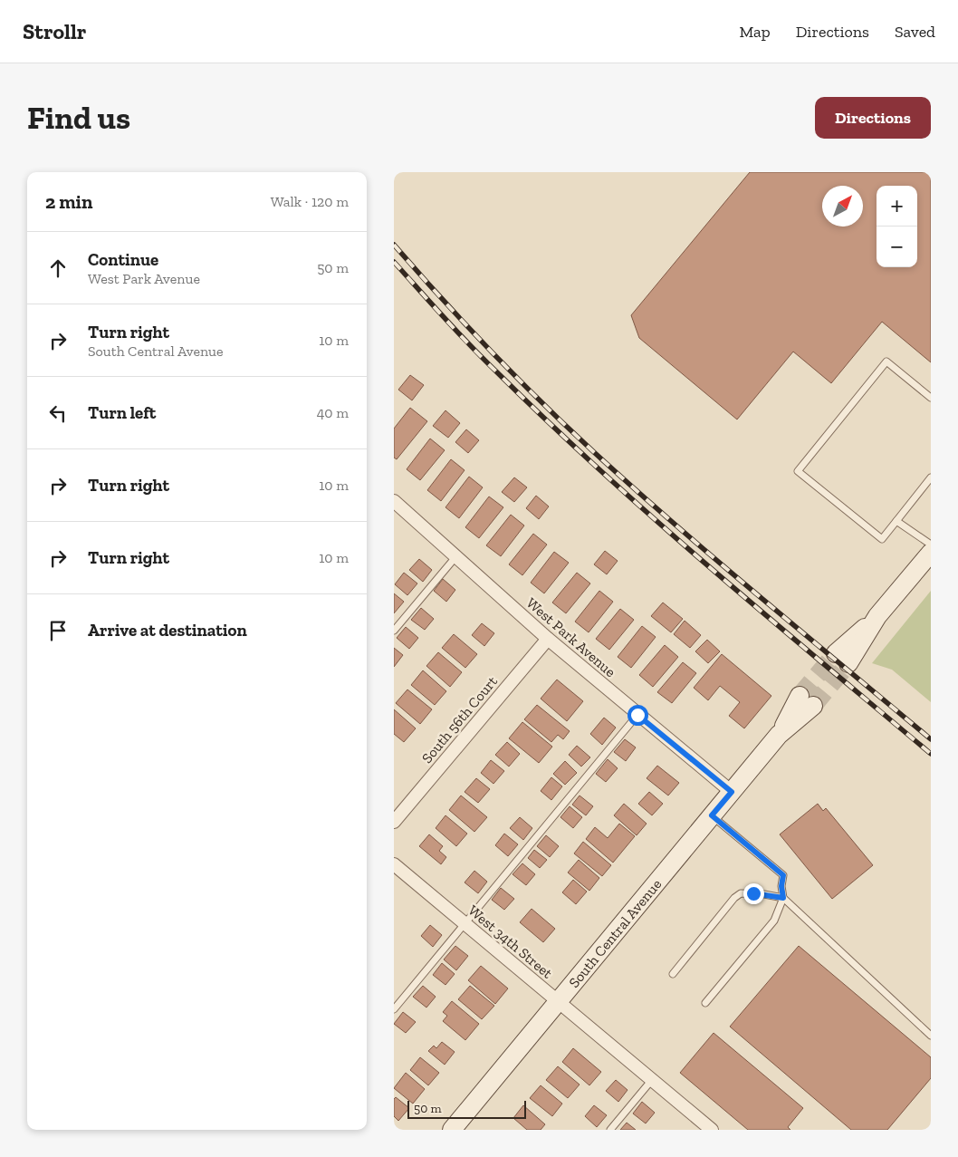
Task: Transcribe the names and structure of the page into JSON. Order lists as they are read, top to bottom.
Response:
{
  "streets": {
    "main road": ["South Central Avenue"],
    "street": ["West Park Avenue", "South 56th Court", "West 34th Street"]
  },
  "crossings": [
    ["West Park Avenue", "South 56th Court"],
    ["West Park Avenue", "South Central Avenue"],
    ["South Central Avenue", "West 34th Street"]
  ],
  "scale_bar": "50 m",
  "north": "top right",
  "page": {
    "header": "Strollr",
    "nav": ["Map", "Directions", "Saved"],
    "buttons": "Directions",
    "title": "Find us",
    "heading": ["2 min", "Walk · 120 m"],
    "map_buttons": ["+", "−"],
    "list": [
      ["Continue", "West Park Avenue", "50 m"],
      ["Turn right", "South Central Avenue", "10 m"],
      ["Turn left", "40 m"],
      ["Turn right", "10 m"],
      ["Turn right", "10 m"],
      "Arrive at destination"
    ],
    "scale": "50 m"
  }
}
